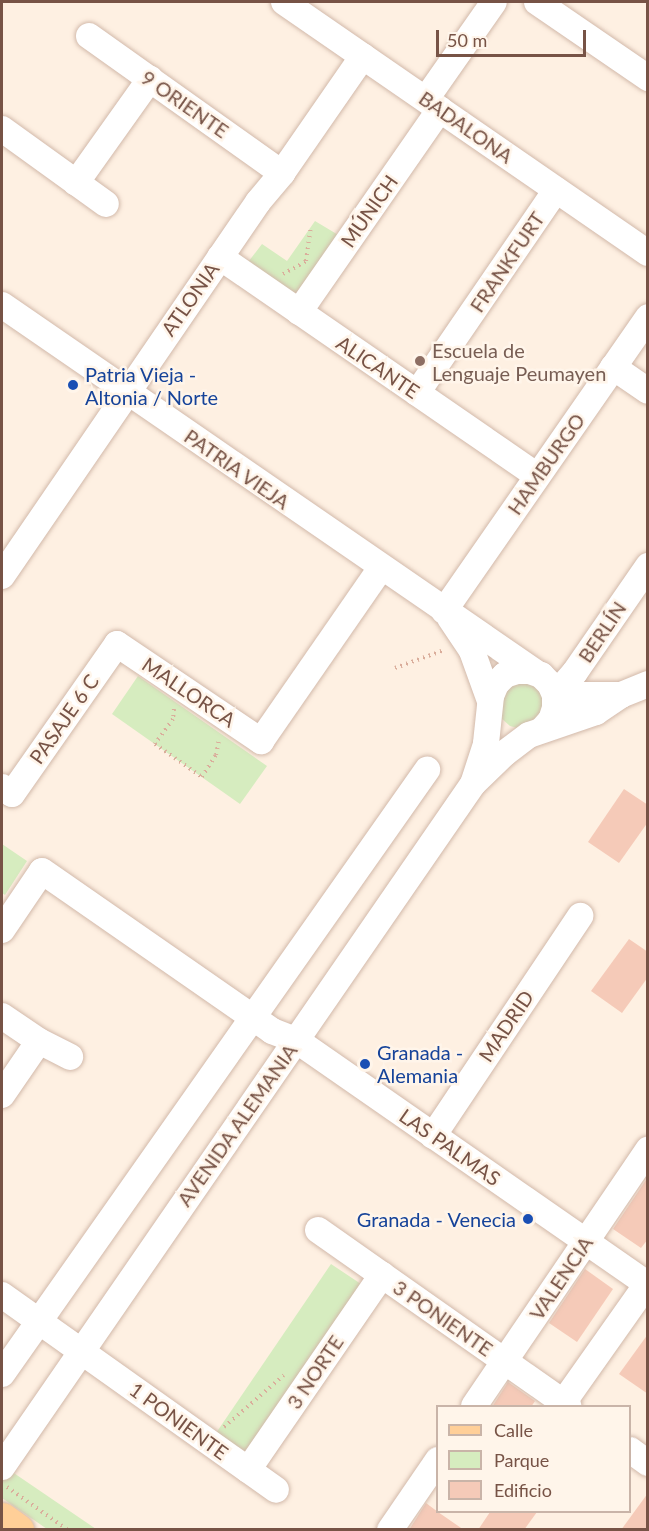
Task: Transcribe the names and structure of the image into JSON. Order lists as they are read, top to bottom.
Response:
{
  "streets": {
    "street": [
      "9 ORIENTE",
      "BADALONA",
      "MÚNICH",
      "FRANKFURT",
      "ATLONIA",
      "ALICANTE",
      "HAMBURGO",
      "PATRIA VIEJA",
      "BERLÍN",
      "MALLORCA",
      "PASAJE 6 C",
      "MADRID",
      "AVENIDA ALEMANIA",
      "LAS PALMAS",
      "VALENCIA",
      "3 PONIENTE",
      "3 NORTE",
      "1 PONIENTE"
    ]
  },
  "crossings": [
    ["9 ORIENTE", "ATLONIA"],
    ["BADALONA", "MÚNICH"],
    ["BADALONA", "FRANKFURT"],
    ["BADALONA", "ATLONIA"],
    ["MÚNICH", "ALICANTE"],
    ["FRANKFURT", "ALICANTE"],
    ["ATLONIA", "ALICANTE"],
    ["ATLONIA", "PATRIA VIEJA"],
    ["ALICANTE", "HAMBURGO"],
    ["HAMBURGO", "PATRIA VIEJA"],
    ["PATRIA VIEJA", "BERLÍN"],
    ["PATRIA VIEJA", "MALLORCA"],
    ["PATRIA VIEJA", "AVENIDA ALEMANIA"],
    ["BERLÍN", "AVENIDA ALEMANIA"],
    ["MALLORCA", "PASAJE 6 C"],
    ["MADRID", "LAS PALMAS"],
    ["AVENIDA ALEMANIA", "LAS PALMAS"],
    ["AVENIDA ALEMANIA", "1 PONIENTE"],
    ["LAS PALMAS", "VALENCIA"],
    ["VALENCIA", "3 PONIENTE"],
    ["3 PONIENTE", "3 NORTE"],
    ["3 NORTE", "1 PONIENTE"]
  ],
  "places": [
    "Escuela de Lenguaje Peumayen",
    "Patria Vieja - Altonia / Norte",
    "Granada - Alemania",
    "Granada - Venecia"
  ],
  "legend": ["Calle", "Parque", "Edificio"],
  "scale_bar": "50 m"
}
